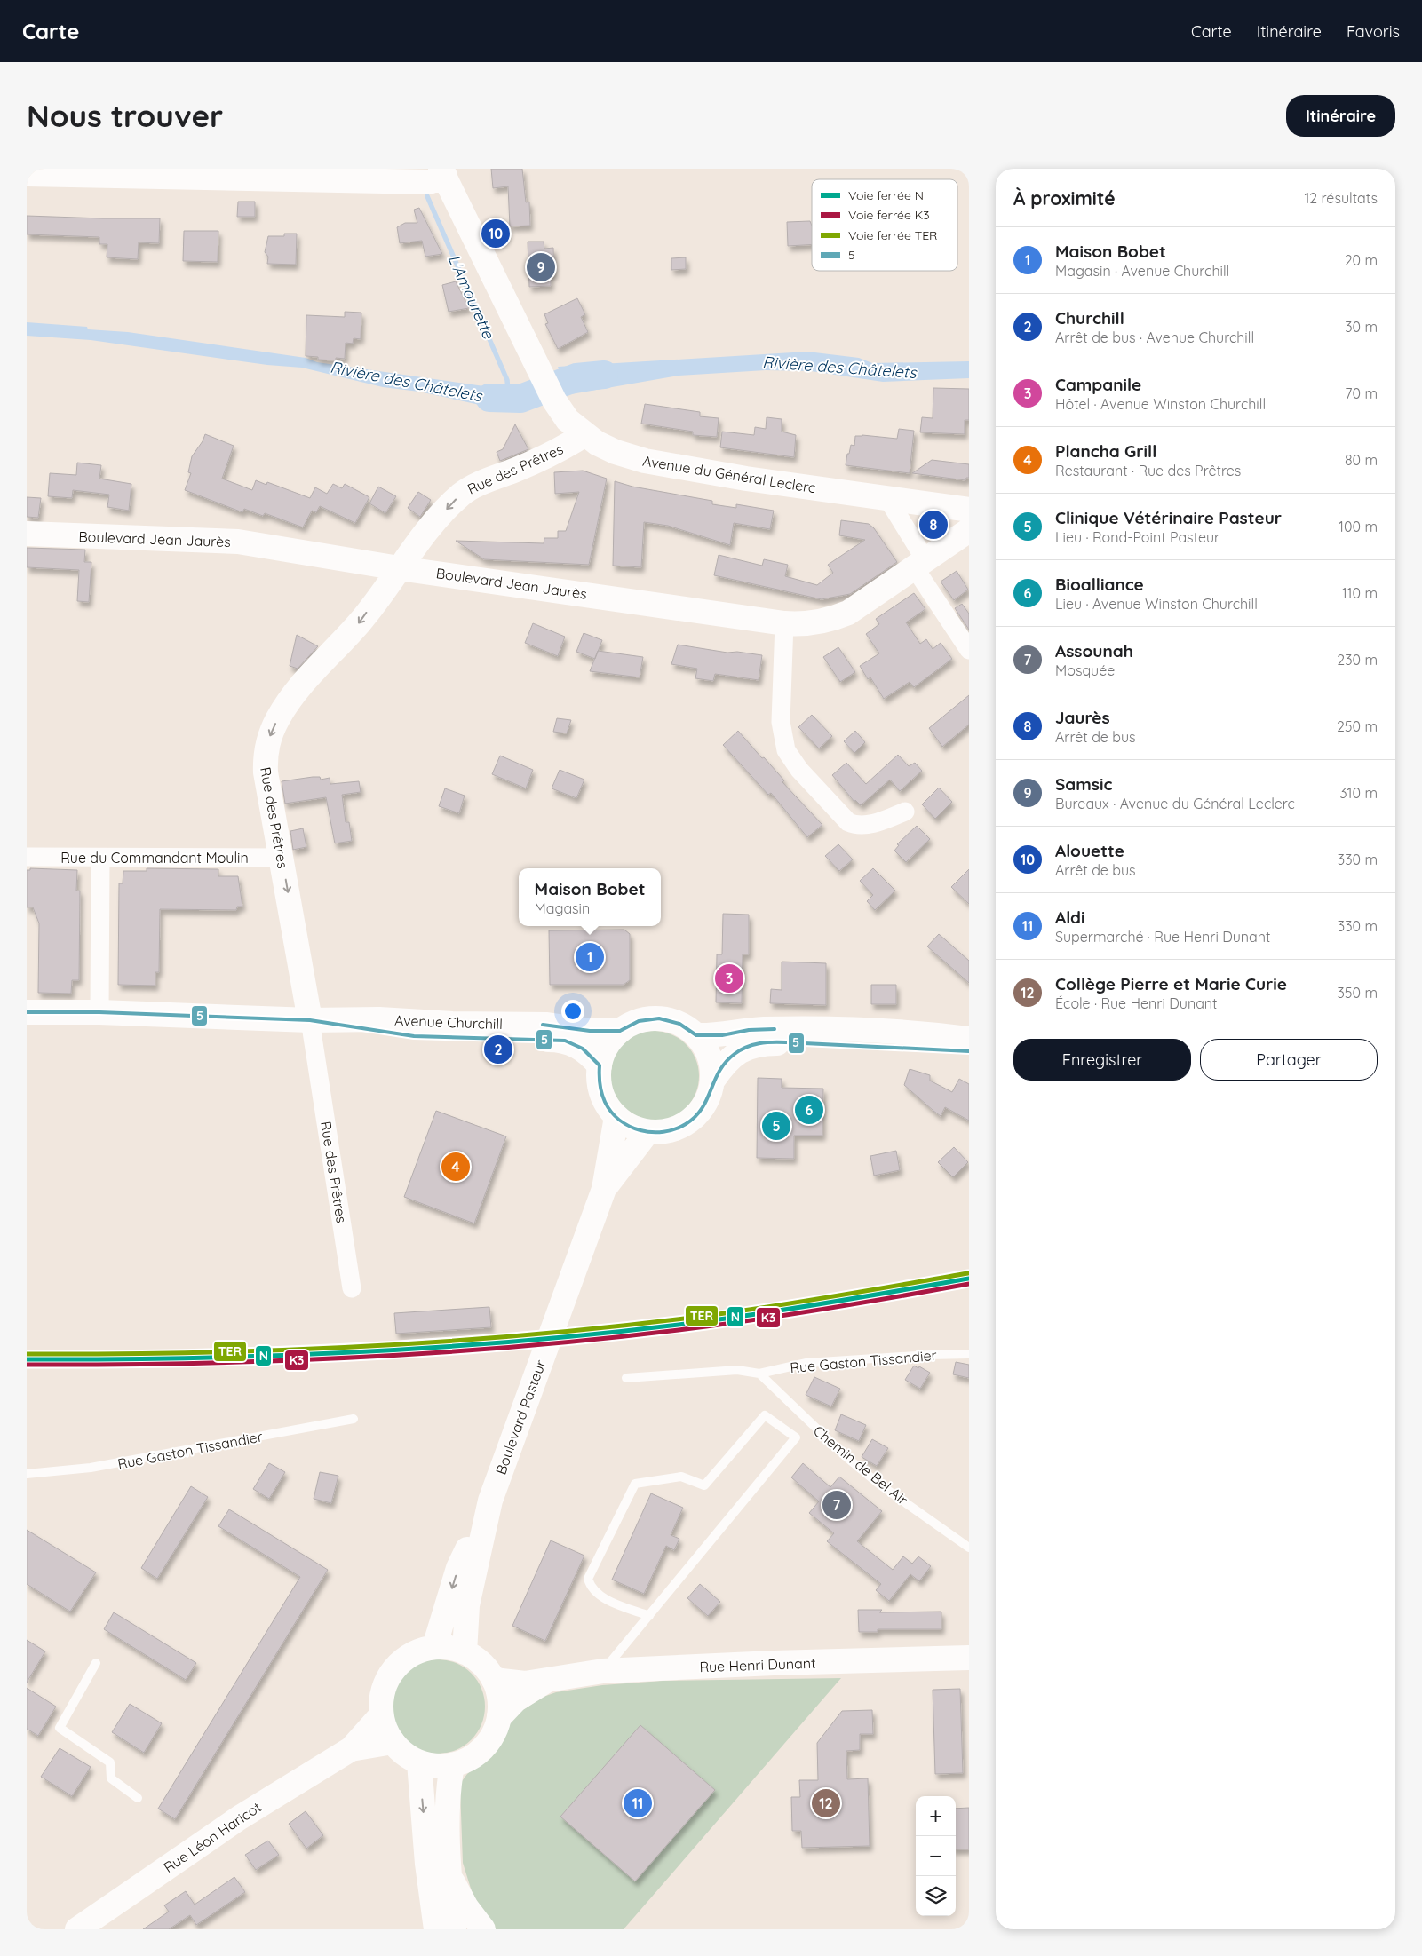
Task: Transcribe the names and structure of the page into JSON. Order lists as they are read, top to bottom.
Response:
{
  "streets": {
    "main road": [
      "Rue des Prêtres",
      "Avenue du Général Leclerc",
      "Boulevard Jean Jaurès",
      "Avenue Churchill",
      "Boulevard Pasteur",
      "Rue Henri Dunant",
      "Rue Léon Haricot"
    ],
    "street": ["Rue du Commandant Moulin"],
    "lane": ["Rue Gaston Tissandier", "Chemin de Bel Air"]
  },
  "crossings": [
    ["Rue des Prêtres", "Avenue du Général Leclerc"],
    ["Rue des Prêtres", "Boulevard Jean Jaurès"],
    ["Rue des Prêtres", "Rue du Commandant Moulin"],
    ["Rue des Prêtres", "Avenue Churchill"],
    ["Rue Gaston Tissandier", "Chemin de Bel Air"],
    ["Boulevard Pasteur", "Rue Henri Dunant"],
    ["Boulevard Pasteur", "Rue Léon Haricot"],
    ["Rue Henri Dunant", "Rue Léon Haricot"]
  ],
  "one_way": ["Rue des Prêtres"],
  "water": ["L'Amourette", "Rivière des Châtelets"],
  "lines": [
    "transit line 5",
    "rail line TER",
    "rail line N",
    "rail line K3"
  ],
  "legend": [
    "Voie ferrée N",
    "Voie ferrée K3",
    "Voie ferrée TER",
    "5"
  ],
  "page": {
    "header": "Carte",
    "nav": ["Carte", "Itinéraire", "Favoris"],
    "buttons": [
      "Itinéraire",
      ["Enregistrer", "Partager"]
    ],
    "title": "Nous trouver",
    "heading": ["À proximité", "12 résultats"],
    "pins": [
      "10",
      "9",
      "8",
      "1",
      "3",
      "2",
      "6",
      "5",
      "4",
      "7",
      "11",
      "12"
    ],
    "list": [
      {
        "mark": "1",
        "name": "Maison Bobet",
        "note": "Magasin · Avenue Churchill",
        "value": "20 m"
      },
      {
        "mark": "2",
        "name": "Churchill",
        "note": "Arrêt de bus · Avenue Churchill",
        "value": "30 m"
      },
      {
        "mark": "3",
        "name": "Campanile",
        "note": "Hôtel · Avenue Winston Churchill",
        "value": "70 m"
      },
      {
        "mark": "4",
        "name": "Plancha Grill",
        "note": "Restaurant · Rue des Prêtres",
        "value": "80 m"
      },
      {
        "mark": "5",
        "name": "Clinique Vétérinaire Pasteur",
        "note": "Lieu · Rond-Point Pasteur",
        "value": "100 m"
      },
      {
        "mark": "6",
        "name": "Bioalliance",
        "note": "Lieu · Avenue Winston Churchill",
        "value": "110 m"
      },
      {
        "mark": "7",
        "name": "Assounah",
        "note": "Mosquée",
        "value": "230 m"
      },
      {
        "mark": "8",
        "name": "Jaurès",
        "note": "Arrêt de bus",
        "value": "250 m"
      },
      {
        "mark": "9",
        "name": "Samsic",
        "note": "Bureaux · Avenue du Général Leclerc",
        "value": "310 m"
      },
      {
        "mark": "10",
        "name": "Alouette",
        "note": "Arrêt de bus",
        "value": "330 m"
      },
      {
        "mark": "11",
        "name": "Aldi",
        "note": "Supermarché · Rue Henri Dunant",
        "value": "330 m"
      },
      {
        "mark": "12",
        "name": "Collège Pierre et Marie Curie",
        "note": "École · Rue Henri Dunant",
        "value": "350 m"
      }
    ],
    "popup": ["Maison Bobet", "Magasin"],
    "map_buttons": ["+", "−"]
  }
}
